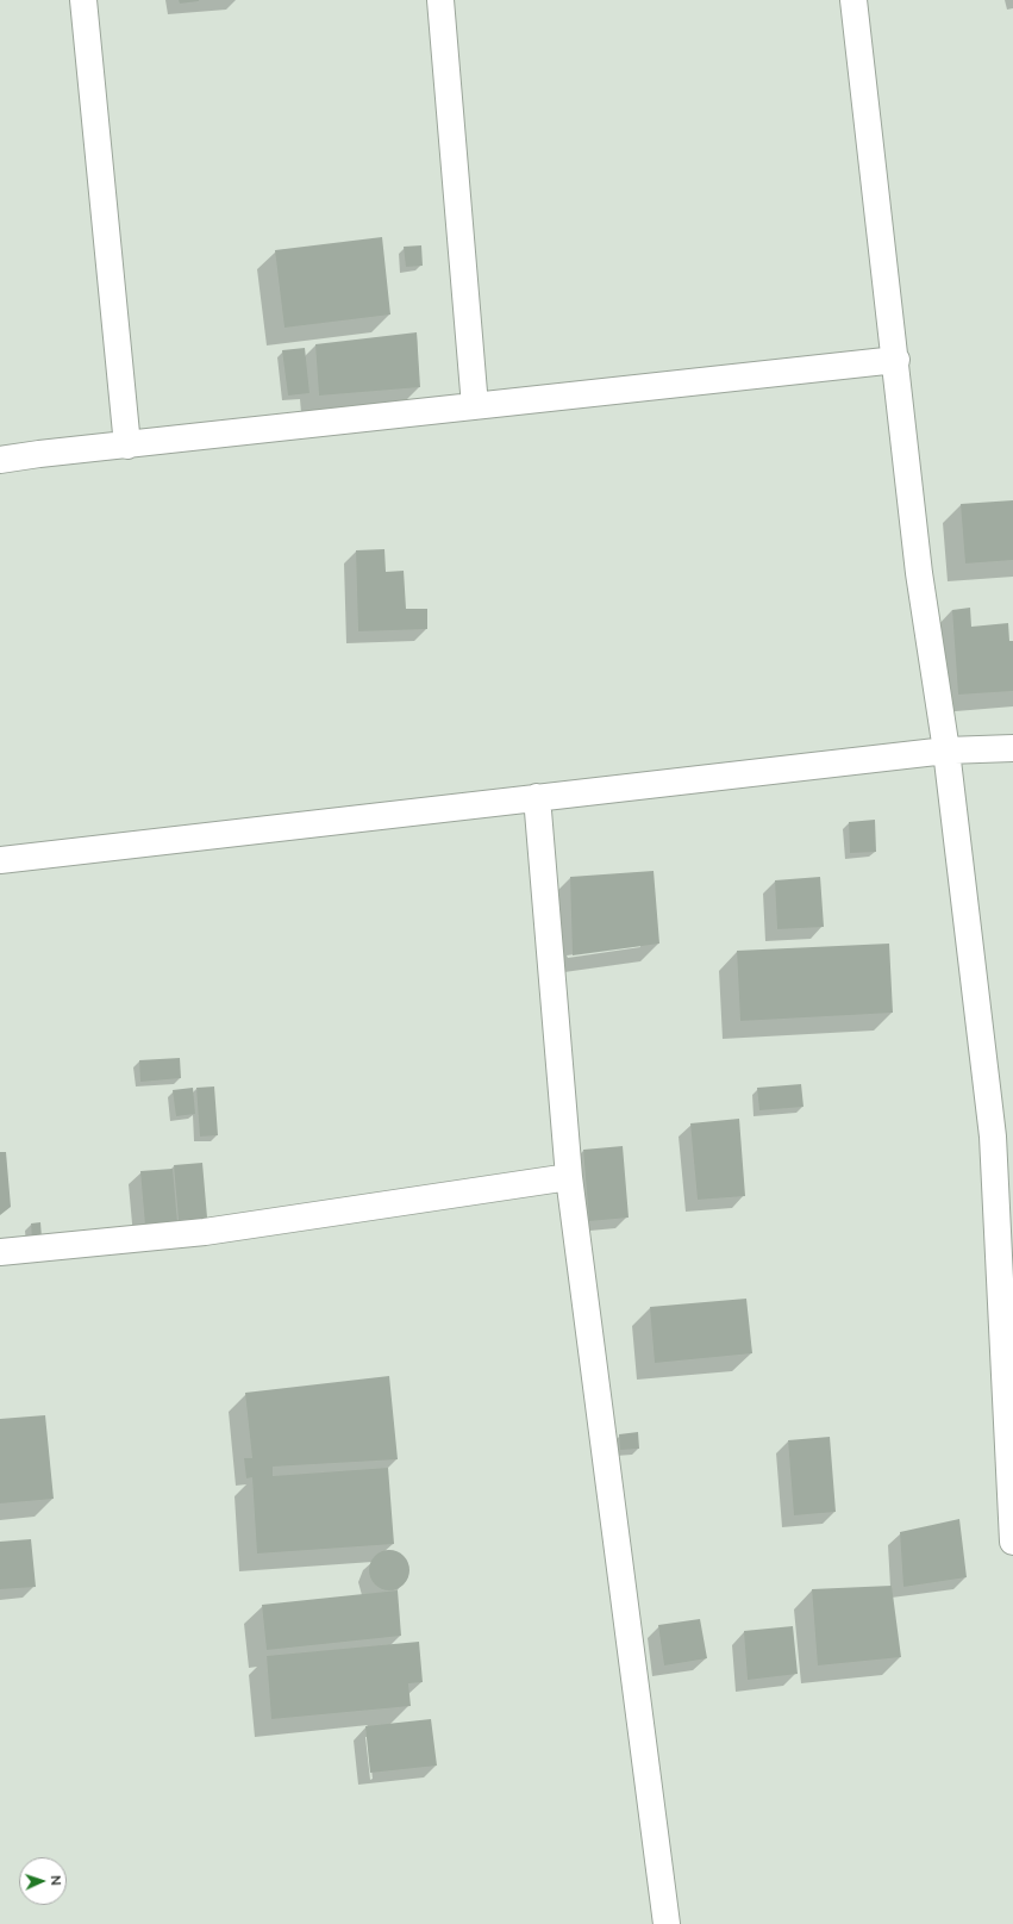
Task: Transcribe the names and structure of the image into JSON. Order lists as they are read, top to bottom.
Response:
{
  "north": "right"
}
